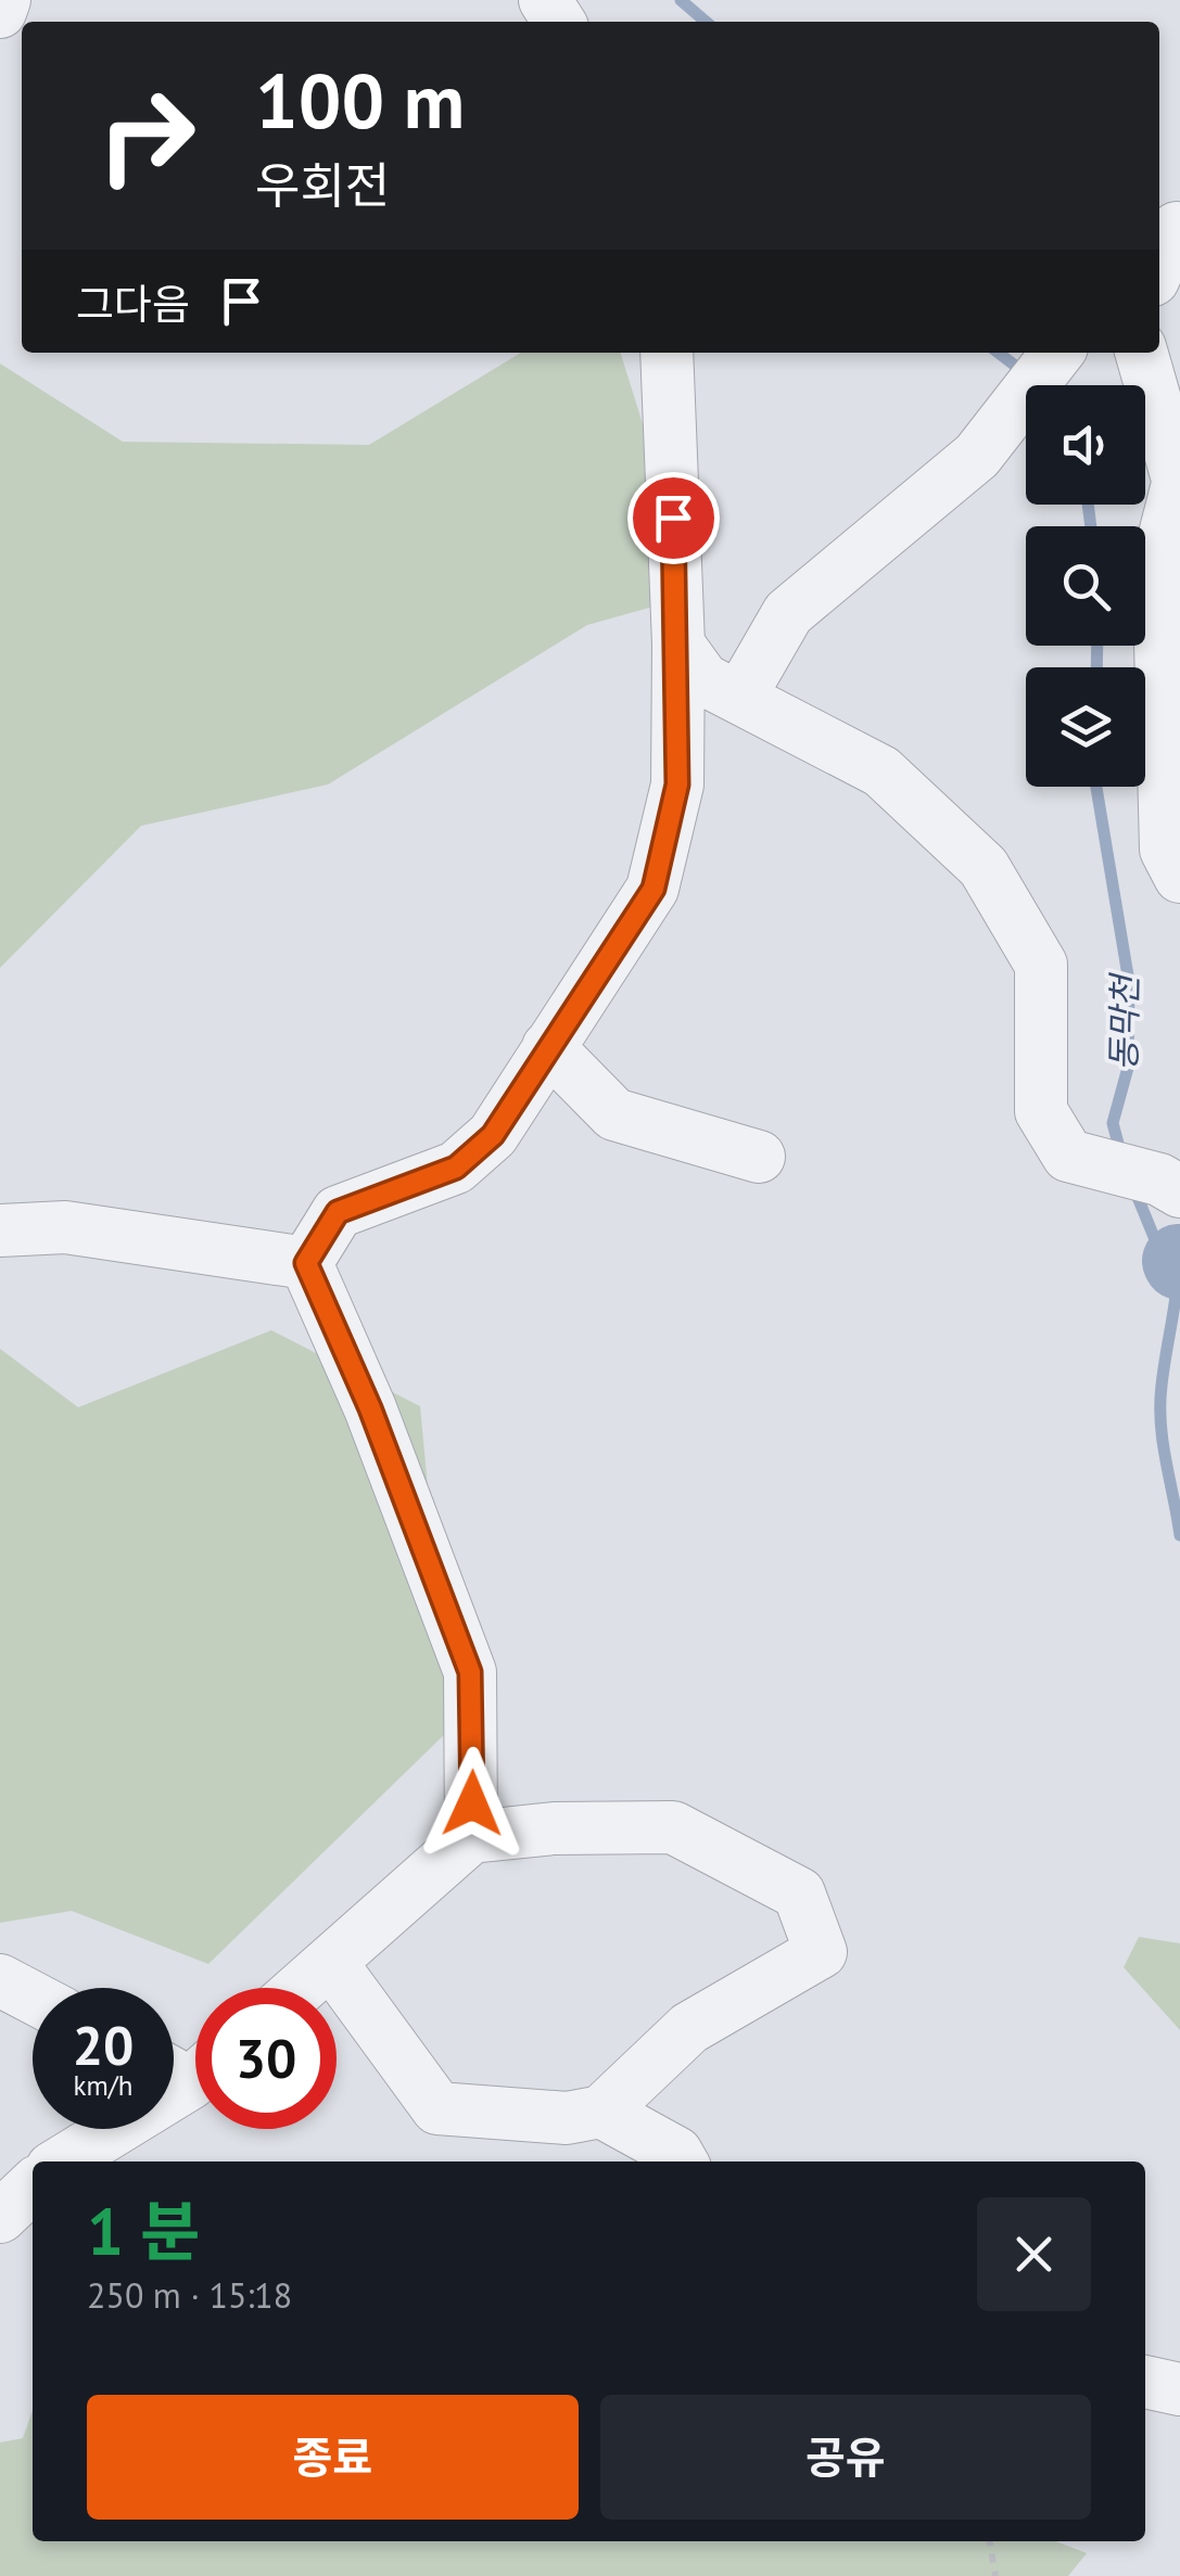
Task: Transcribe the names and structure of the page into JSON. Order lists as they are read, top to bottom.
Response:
{
  "water": ["동막천"],
  "page": {
    "turn": ["100 m", "우회전"],
    "then": "그다음",
    "speed": "20 km/h",
    "limit": "30",
    "heading": ["1 분", "250 m · 15:18"],
    "buttons": ["종료", "공유"]
  }
}
